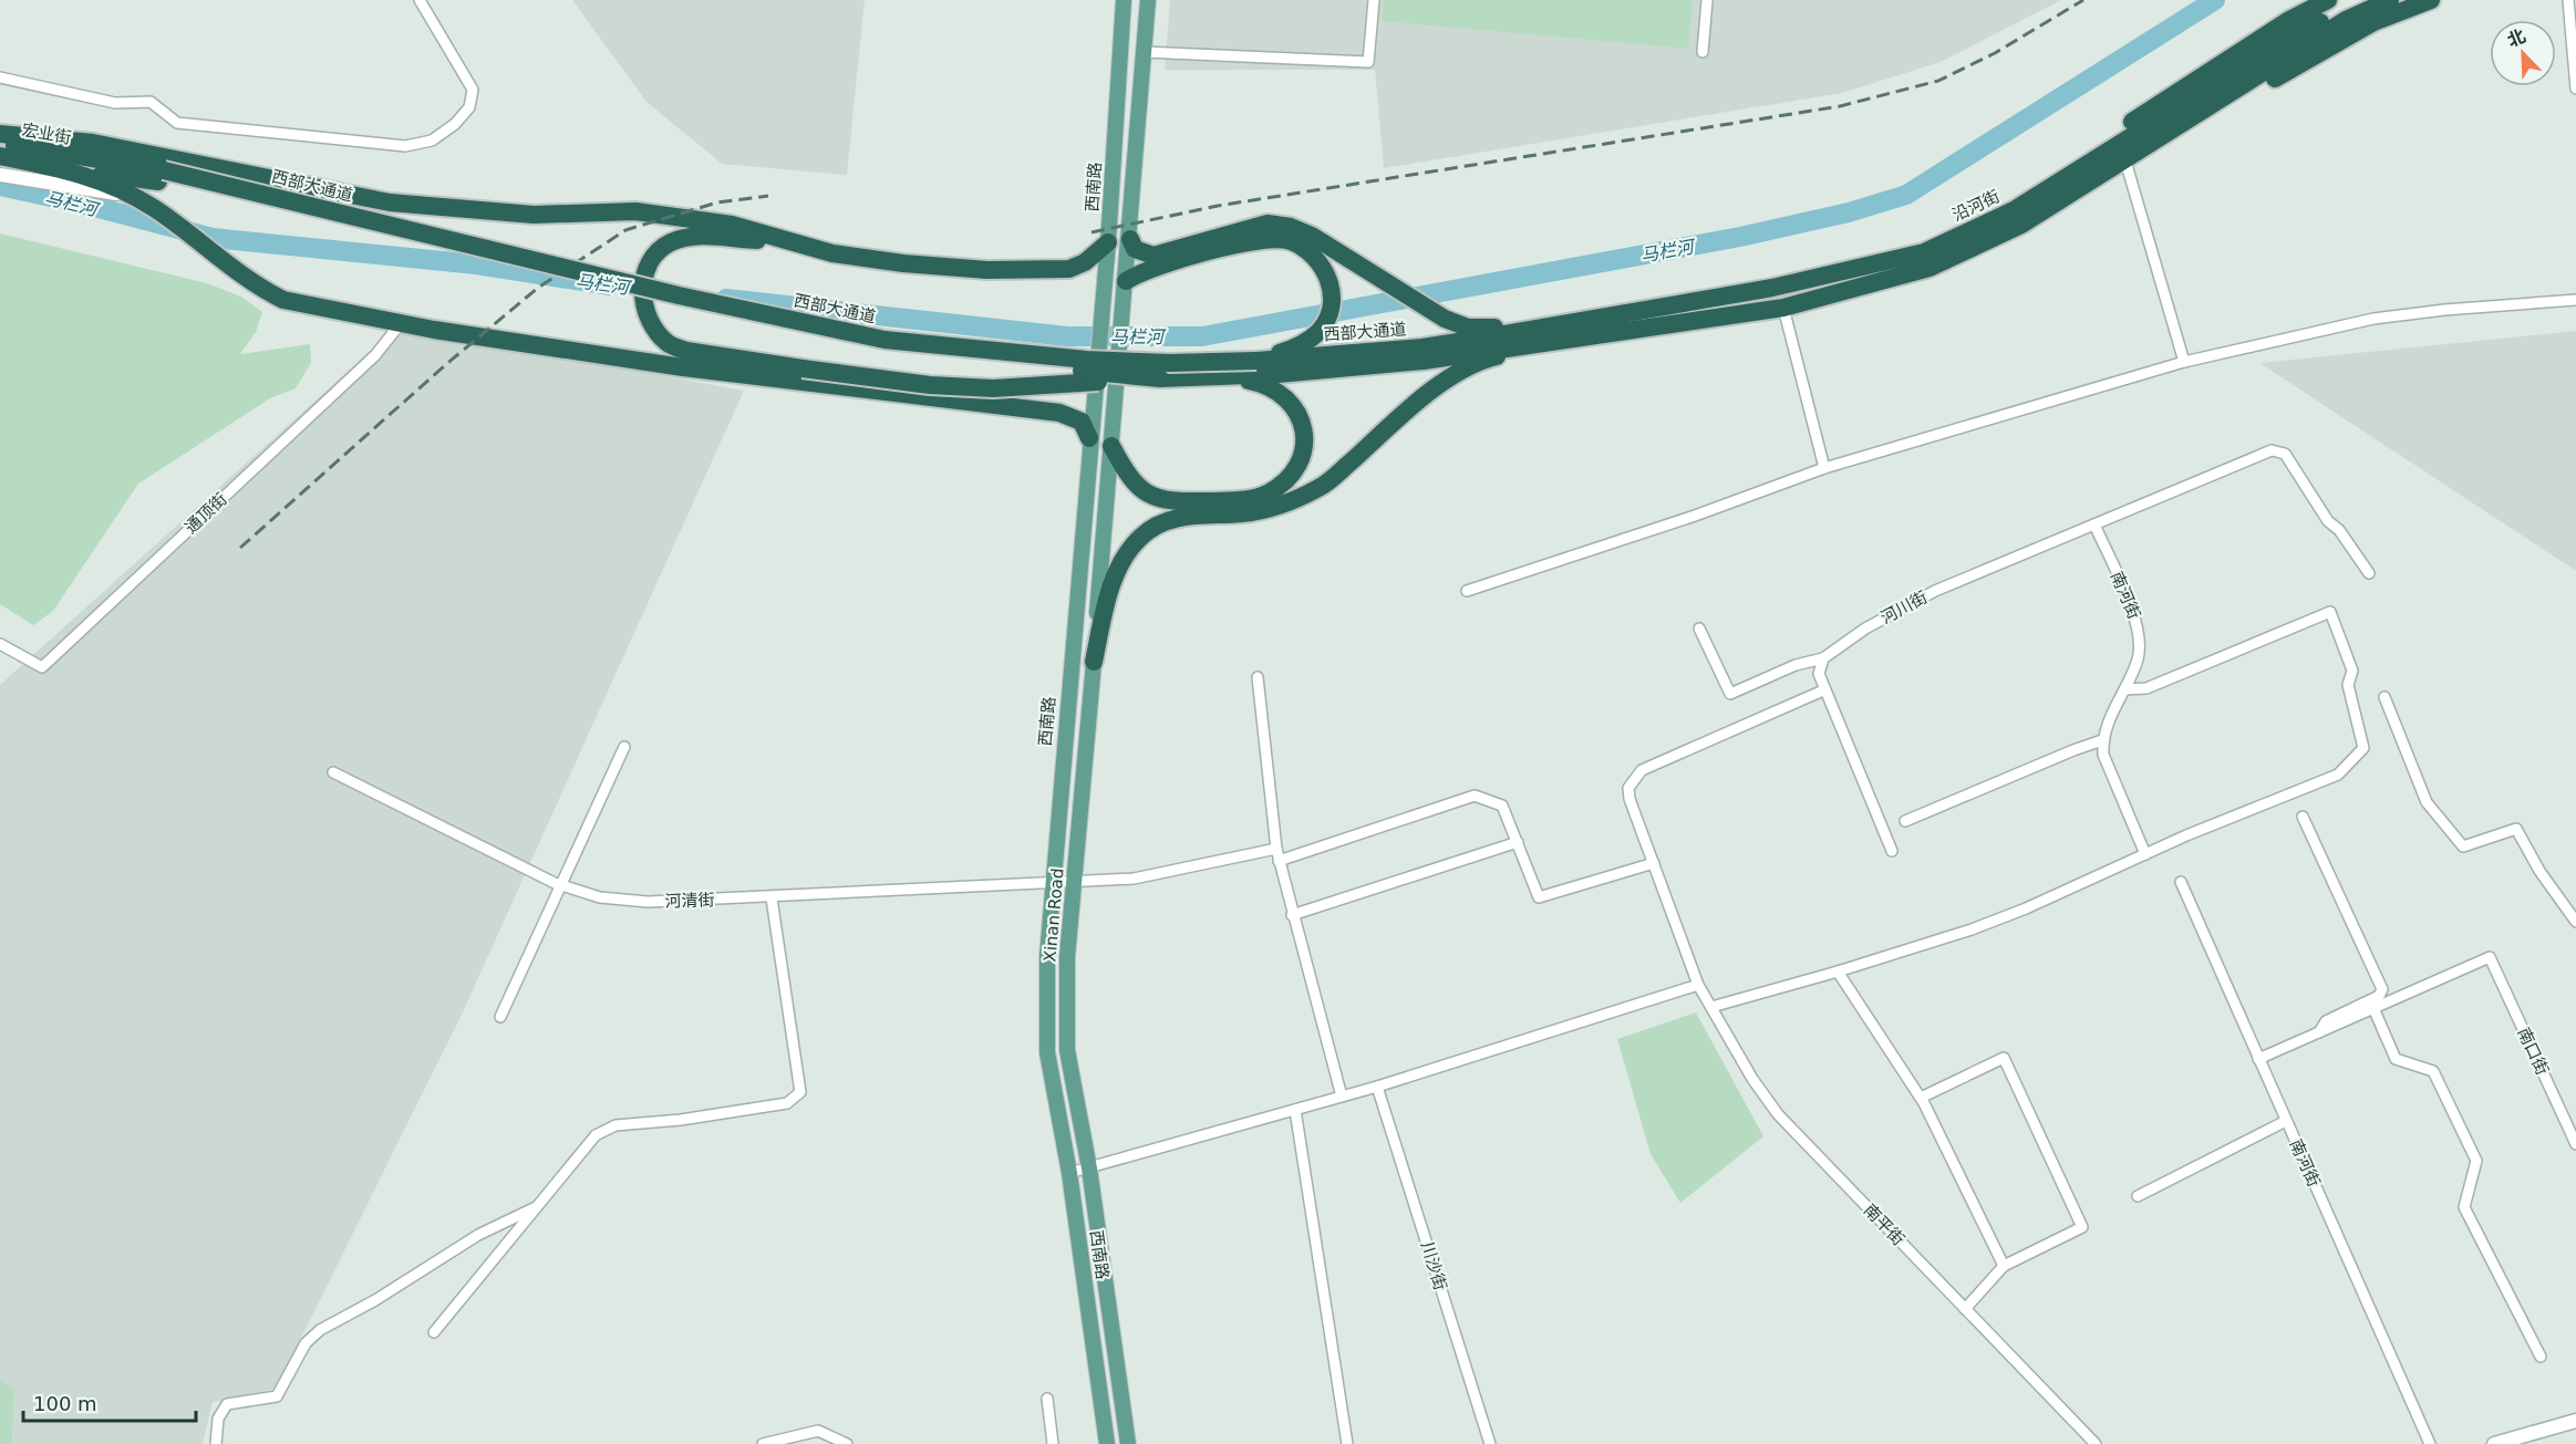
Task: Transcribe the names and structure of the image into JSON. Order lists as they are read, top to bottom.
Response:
{
  "streets": {
    "highway": ["西部大通道", "沿河街"],
    "main road": ["西南路", "Xinan Road"],
    "street": [
      "通顶街",
      "南河街",
      "河川街",
      "河清街",
      "南口街",
      "南平街",
      "川沙街"
    ]
  },
  "crossings": [
    ["西部大通道", "沿河街"],
    ["西南路", "河清街"],
    ["南河街", "河川街"],
    ["河清街", "Xinan Road"]
  ],
  "water": ["马栏河"],
  "scale_bar": "100 m",
  "north": "top left"
}
